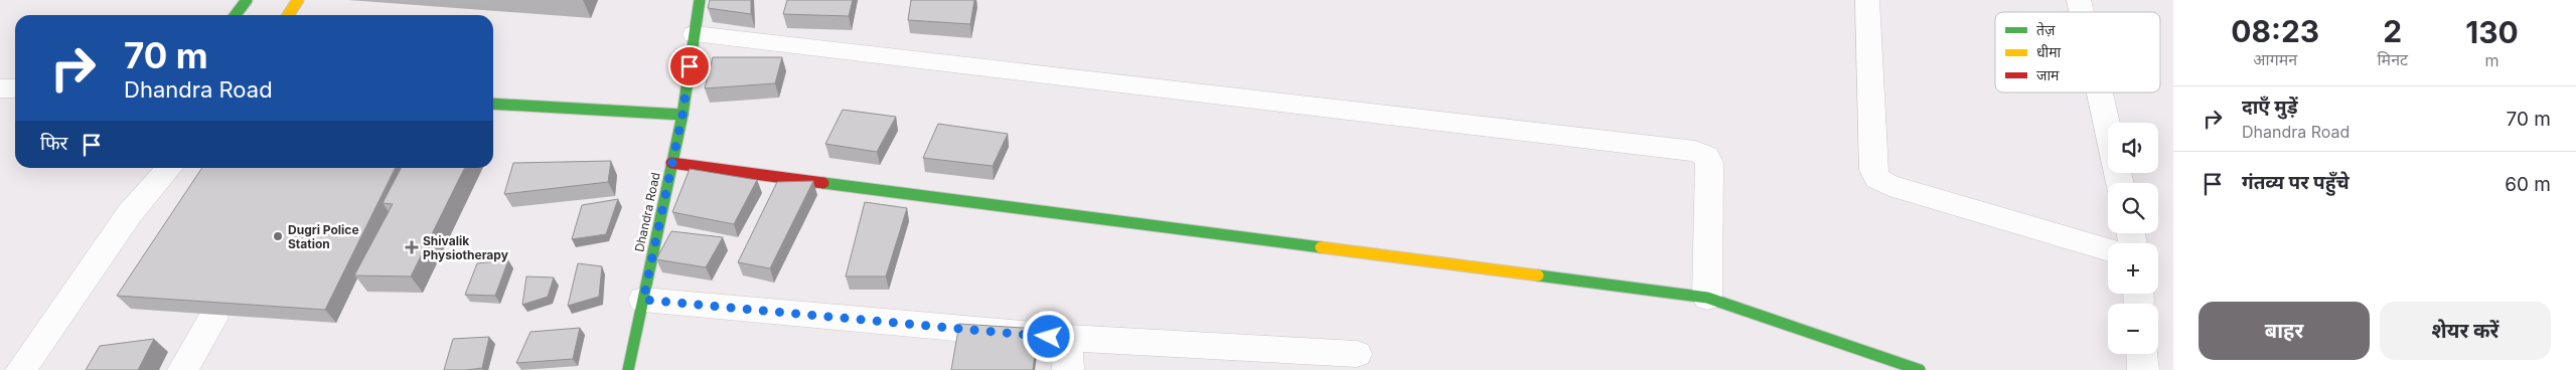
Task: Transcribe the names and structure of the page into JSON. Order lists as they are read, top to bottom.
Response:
{
  "streets": {
    "street": ["Dhandra Road"]
  },
  "places": {
    "other": ["Dugri Police Station"],
    "health": ["Shivalik Physiotherapy"]
  },
  "legend": ["तेज़", "धीमा", "जाम"],
  "page": {
    "eta": [
      "08:23",
      "आगमन",
      "2",
      "मिनट",
      "130",
      "m"
    ],
    "turn": ["70 m", "Dhandra Road"],
    "list": [
      {
        "name": "दाएँ मुड़ें",
        "note": "Dhandra Road",
        "value": "70 m"
      },
      {
        "name": "गंतव्य पर पहुँचे",
        "value": "60 m"
      }
    ],
    "then": "फिर",
    "map_buttons": ["+", "−"],
    "buttons": ["बाहर", "शेयर करें"]
  }
}
